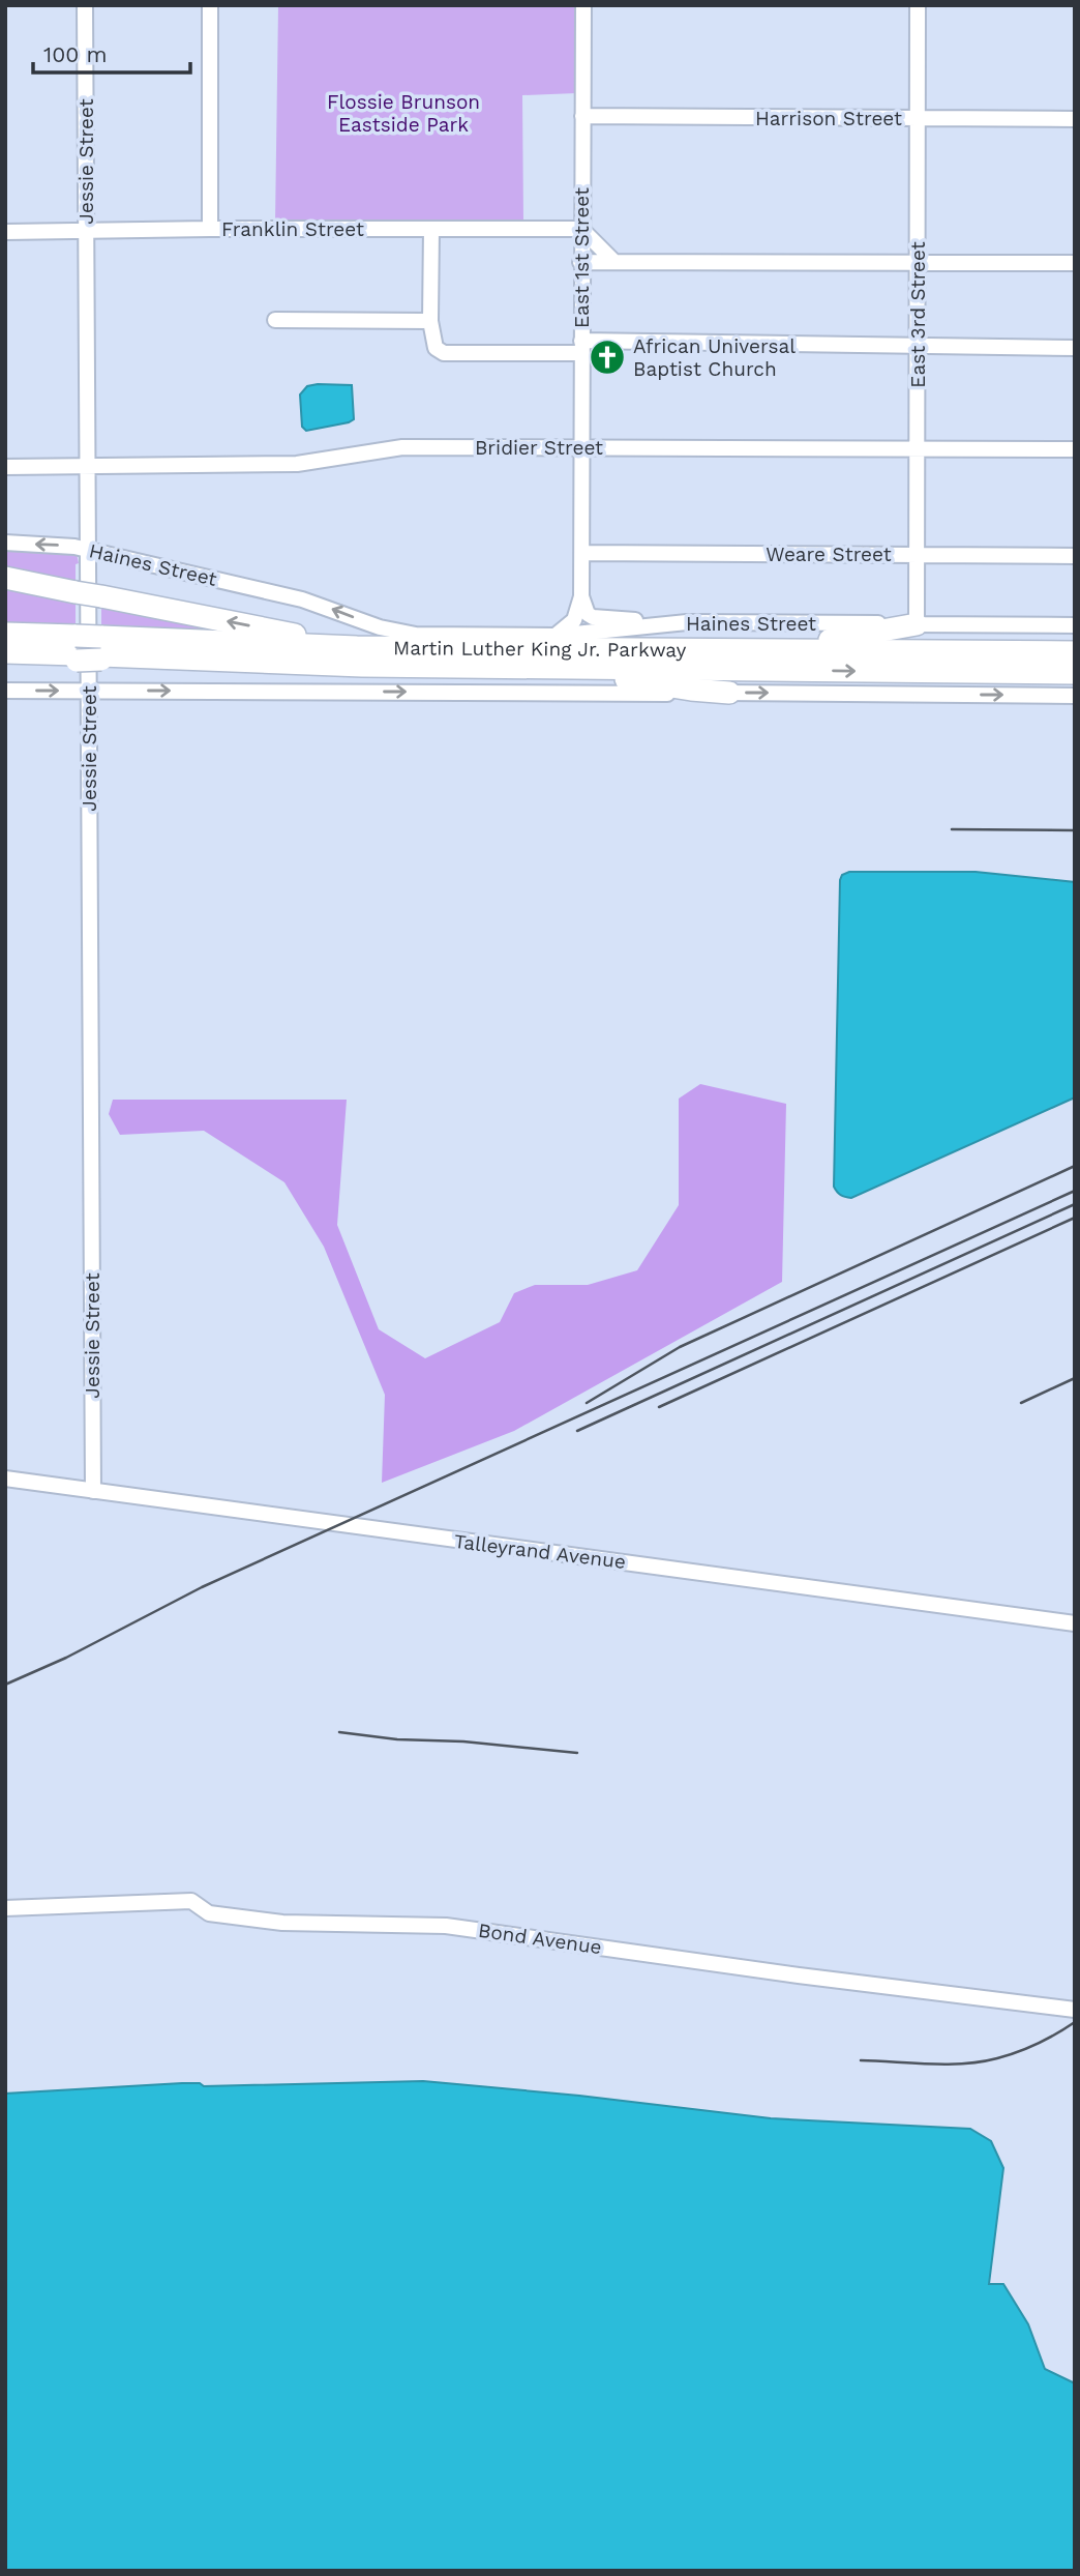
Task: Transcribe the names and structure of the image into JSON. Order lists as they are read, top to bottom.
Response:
{
  "streets": {
    "highway": ["Martin Luther King Jr. Parkway"],
    "street": [
      "Harrison Street",
      "Jessie Street",
      "Franklin Street",
      "East 1st Street",
      "East 3rd Street",
      "Bridier Street",
      "Weare Street",
      "Haines Street",
      "Talleyrand Avenue",
      "Bond Avenue"
    ]
  },
  "crossings": [
    ["Harrison Street", "East 1st Street"],
    ["Harrison Street", "East 3rd Street"],
    ["Jessie Street", "Franklin Street"],
    ["Jessie Street", "Bridier Street"],
    ["Jessie Street", "Haines Street"],
    ["Jessie Street", "Talleyrand Avenue"],
    ["Franklin Street", "East 1st Street"],
    ["East 1st Street", "Bridier Street"],
    ["East 1st Street", "Weare Street"],
    ["East 1st Street", "Haines Street"],
    ["East 3rd Street", "Bridier Street"],
    ["East 3rd Street", "Weare Street"],
    ["East 3rd Street", "Haines Street"]
  ],
  "parks": ["Flossie Brunson Eastside Park"],
  "places": {
    "church": ["African Universal Baptist Church"]
  },
  "scale_bar": "100 m"
}
